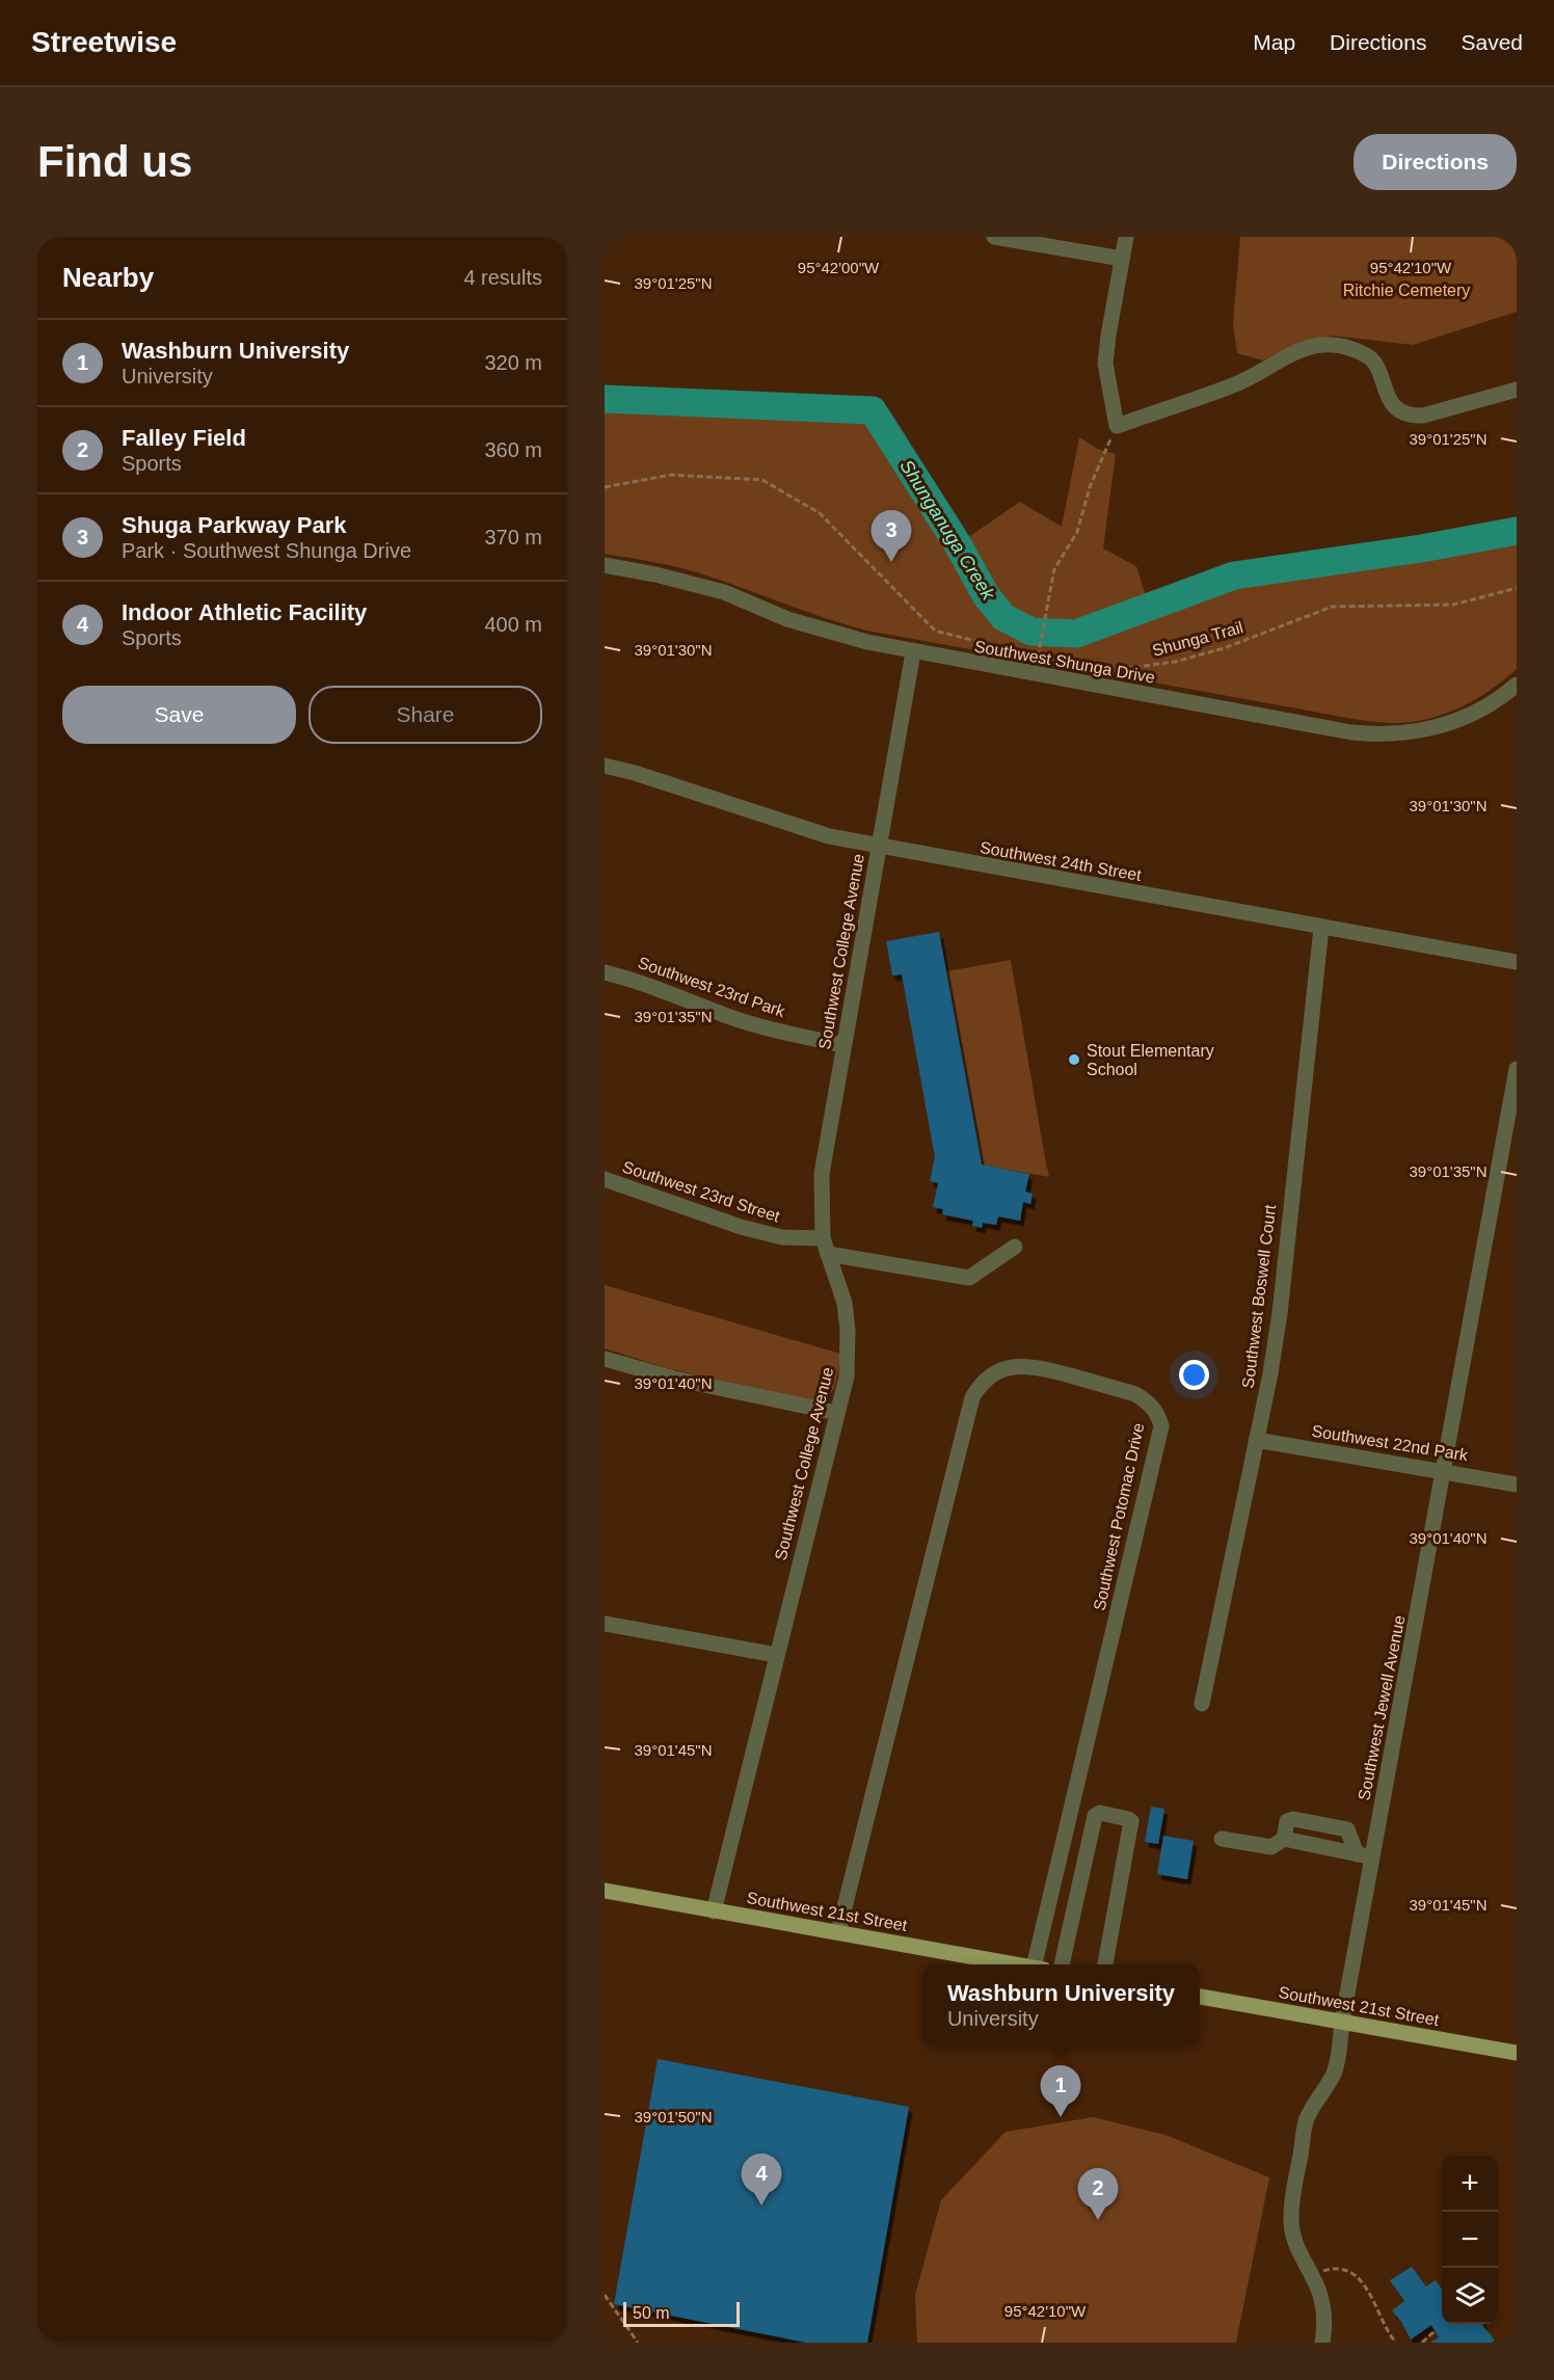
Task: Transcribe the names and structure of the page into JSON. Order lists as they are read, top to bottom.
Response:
{
  "streets": {
    "main road": ["Southwest 21st Street"],
    "street": [
      "Southwest Shunga Drive",
      "Southwest 24th Street",
      "Southwest College Avenue",
      "Southwest 23rd Park",
      "Southwest 23rd Street",
      "Southwest Boswell Court",
      "Southwest 22nd Park",
      "Southwest Potomac Drive",
      "Southwest Jewell Avenue"
    ],
    "path": ["Shunga Trail"]
  },
  "crossings": [
    ["Southwest Shunga Drive", "Southwest College Avenue"],
    ["Southwest 24th Street", "Southwest College Avenue"],
    ["Southwest 24th Street", "Southwest Boswell Court"],
    ["Southwest College Avenue", "Southwest 23rd Park"],
    ["Southwest College Avenue", "Southwest 23rd Street"],
    ["Southwest College Avenue", "Southwest 21st Street"],
    ["Southwest Boswell Court", "Southwest 22nd Park"],
    ["Southwest 22nd Park", "Southwest Jewell Avenue"],
    ["Southwest Potomac Drive", "Southwest 21st Street"],
    ["Southwest Jewell Avenue", "Southwest 21st Street"]
  ],
  "water": ["Shunganuga Creek"],
  "parks": ["Ritchie Cemetery"],
  "places": ["Stout Elementary School"],
  "scale_bar": "50 m",
  "page": {
    "header": "Streetwise",
    "nav": ["Map", "Directions", "Saved"],
    "buttons": [
      "Directions",
      ["Save", "Share"]
    ],
    "title": "Find us",
    "heading": ["Nearby", "4 results"],
    "list": [
      {
        "mark": "1",
        "name": "Washburn University",
        "note": "University",
        "value": "320 m"
      },
      {
        "mark": "2",
        "name": "Falley Field",
        "note": "Sports",
        "value": "360 m"
      },
      {
        "mark": "3",
        "name": "Shuga Parkway Park",
        "note": "Park · Southwest Shunga Drive",
        "value": "370 m"
      },
      {
        "mark": "4",
        "name": "Indoor Athletic Facility",
        "note": "Sports",
        "value": "400 m"
      }
    ],
    "pins": [
      "3",
      "1",
      "4",
      "2"
    ],
    "popup": ["Washburn University", "University"],
    "map_buttons": ["+", "−"],
    "scale": "50 m"
  },
  "coordinates": [
    "95°42'00\"W",
    "95°42'10\"W",
    "39°01'25\"N",
    "39°01'30\"N",
    "39°01'35\"N",
    "39°01'40\"N",
    "39°01'45\"N",
    "39°01'50\"N"
  ]
}
